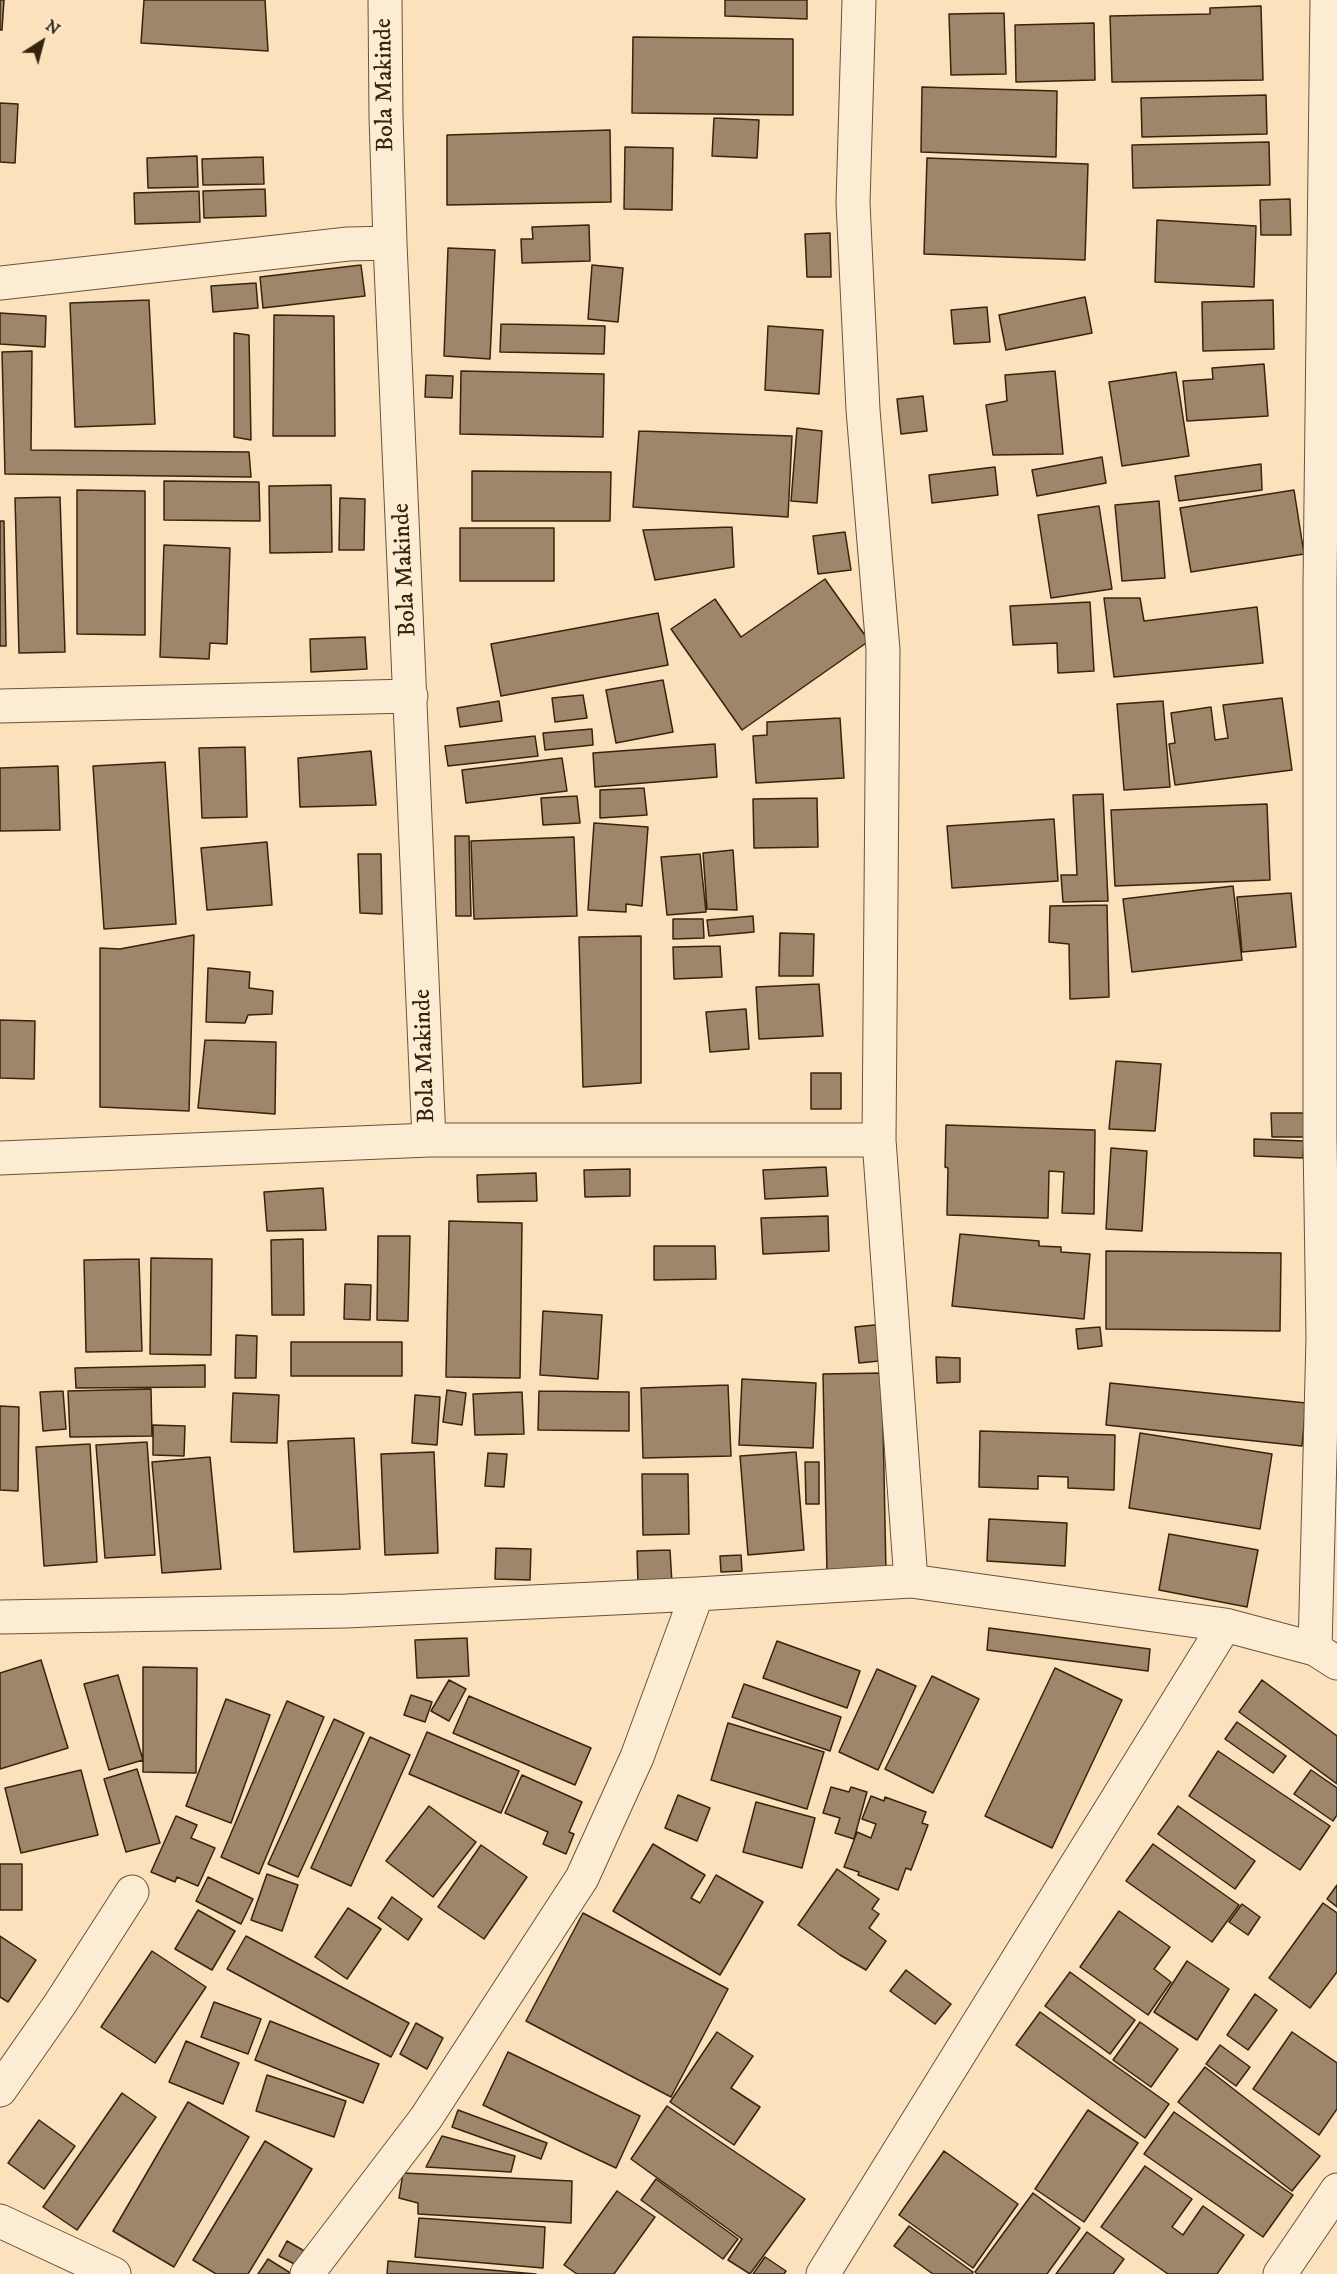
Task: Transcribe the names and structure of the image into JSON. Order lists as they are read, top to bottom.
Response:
{
  "streets": {
    "street": ["Bola Makinde"]
  },
  "north": "top right"
}
